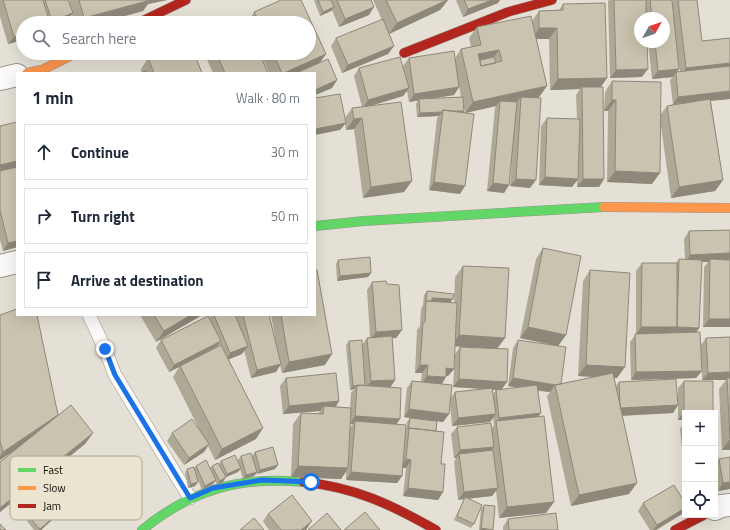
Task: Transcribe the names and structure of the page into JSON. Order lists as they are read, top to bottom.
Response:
{
  "legend": ["Fast", "Slow", "Jam"],
  "north": "top right",
  "page": {
    "search": "Search here",
    "heading": ["1 min", "Walk · 80 m"],
    "list": [
      ["Continue", "30 m"],
      ["Turn right", "50 m"],
      "Arrive at destination"
    ],
    "map_buttons": ["+", "−"]
  }
}
